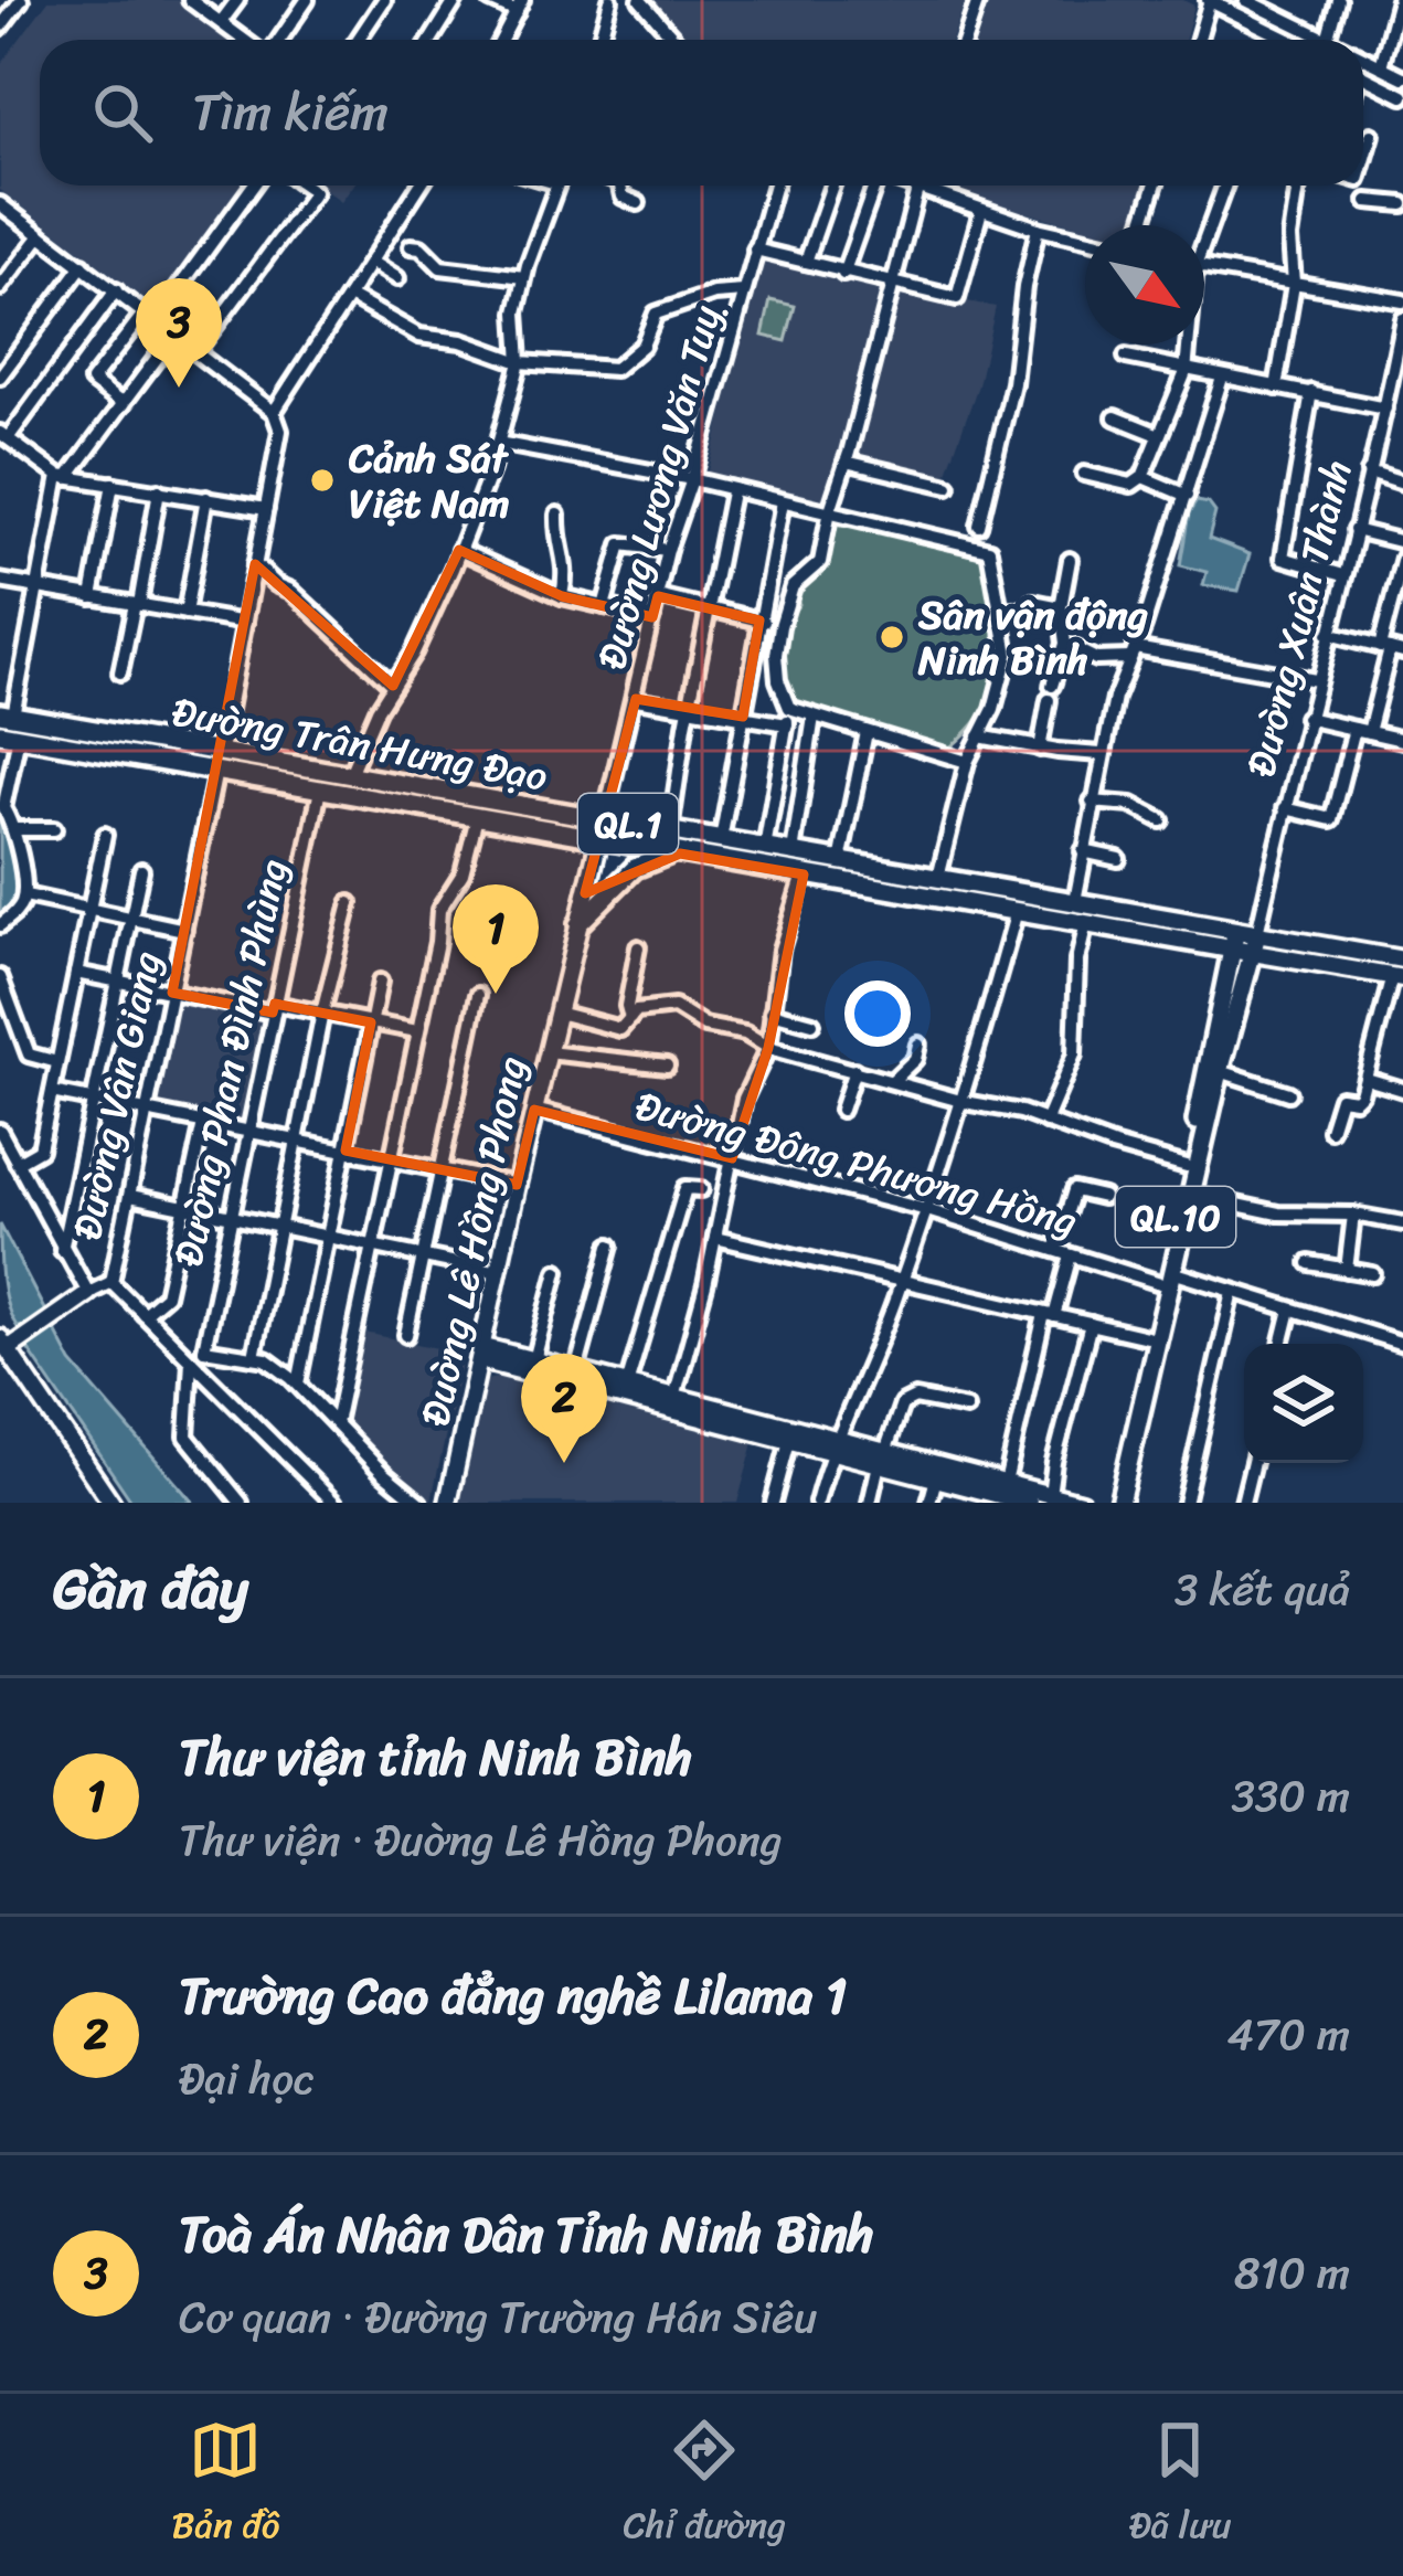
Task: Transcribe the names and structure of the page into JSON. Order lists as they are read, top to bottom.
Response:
{
  "streets": {
    "highway": ["Đường Trân Hưng Đạo", "QL.1", "QL.10"],
    "main road": ["Đuờng Lê Hồng Phong"],
    "street": [
      "Đường Lương Văn Tuỵ",
      "Đường Xuân Thành",
      "Đường Phan Đình Phùng",
      "Đường Vân Giang",
      "Đường Đông Phương Hồng"
    ]
  },
  "crossings": [
    ["Đường Lương Văn Tuỵ", "Đường Trân Hưng Đạo"],
    ["Đường Lương Văn Tuỵ", "Đuờng Lê Hồng Phong"],
    ["Đường Xuân Thành", "Đường Trân Hưng Đạo"],
    ["Đường Xuân Thành", "QL.1"],
    ["Đường Xuân Thành", "QL.10"],
    ["Đường Trân Hưng Đạo", "QL.1"],
    ["Đường Trân Hưng Đạo", "Đường Phan Đình Phùng"],
    ["Đường Trân Hưng Đạo", "Đường Vân Giang"],
    ["Đường Trân Hưng Đạo", "QL.10"],
    ["Đường Trân Hưng Đạo", "Đuờng Lê Hồng Phong"],
    ["QL.1", "QL.10"],
    ["Đường Đông Phương Hồng", "QL.10"],
    ["Đường Đông Phương Hồng", "Đuờng Lê Hồng Phong"]
  ],
  "places": ["Cảnh Sát Việt Nam", "Sân vận động Ninh Bình"],
  "north": "bottom right",
  "page": {
    "search": "Tìm kiếm",
    "pins": ["3", "1", "2"],
    "heading": ["Gần đây", "3 kết quả"],
    "list": [
      {
        "mark": "1",
        "name": "Thư viện tỉnh Ninh Bình",
        "note": "Thư viện · Đuờng Lê Hồng Phong",
        "value": "330 m"
      },
      {
        "mark": "2",
        "name": "Trường Cao đẳng nghề Lilama 1",
        "note": "Đại học",
        "value": "470 m"
      },
      {
        "mark": "3",
        "name": "Toà Án Nhân Dân Tỉnh Ninh Bình",
        "note": "Cơ quan · Đường Trường Hán Siêu",
        "value": "810 m"
      }
    ],
    "nav": ["Bản đồ", "Chỉ đường", "Đã lưu"]
  }
}
